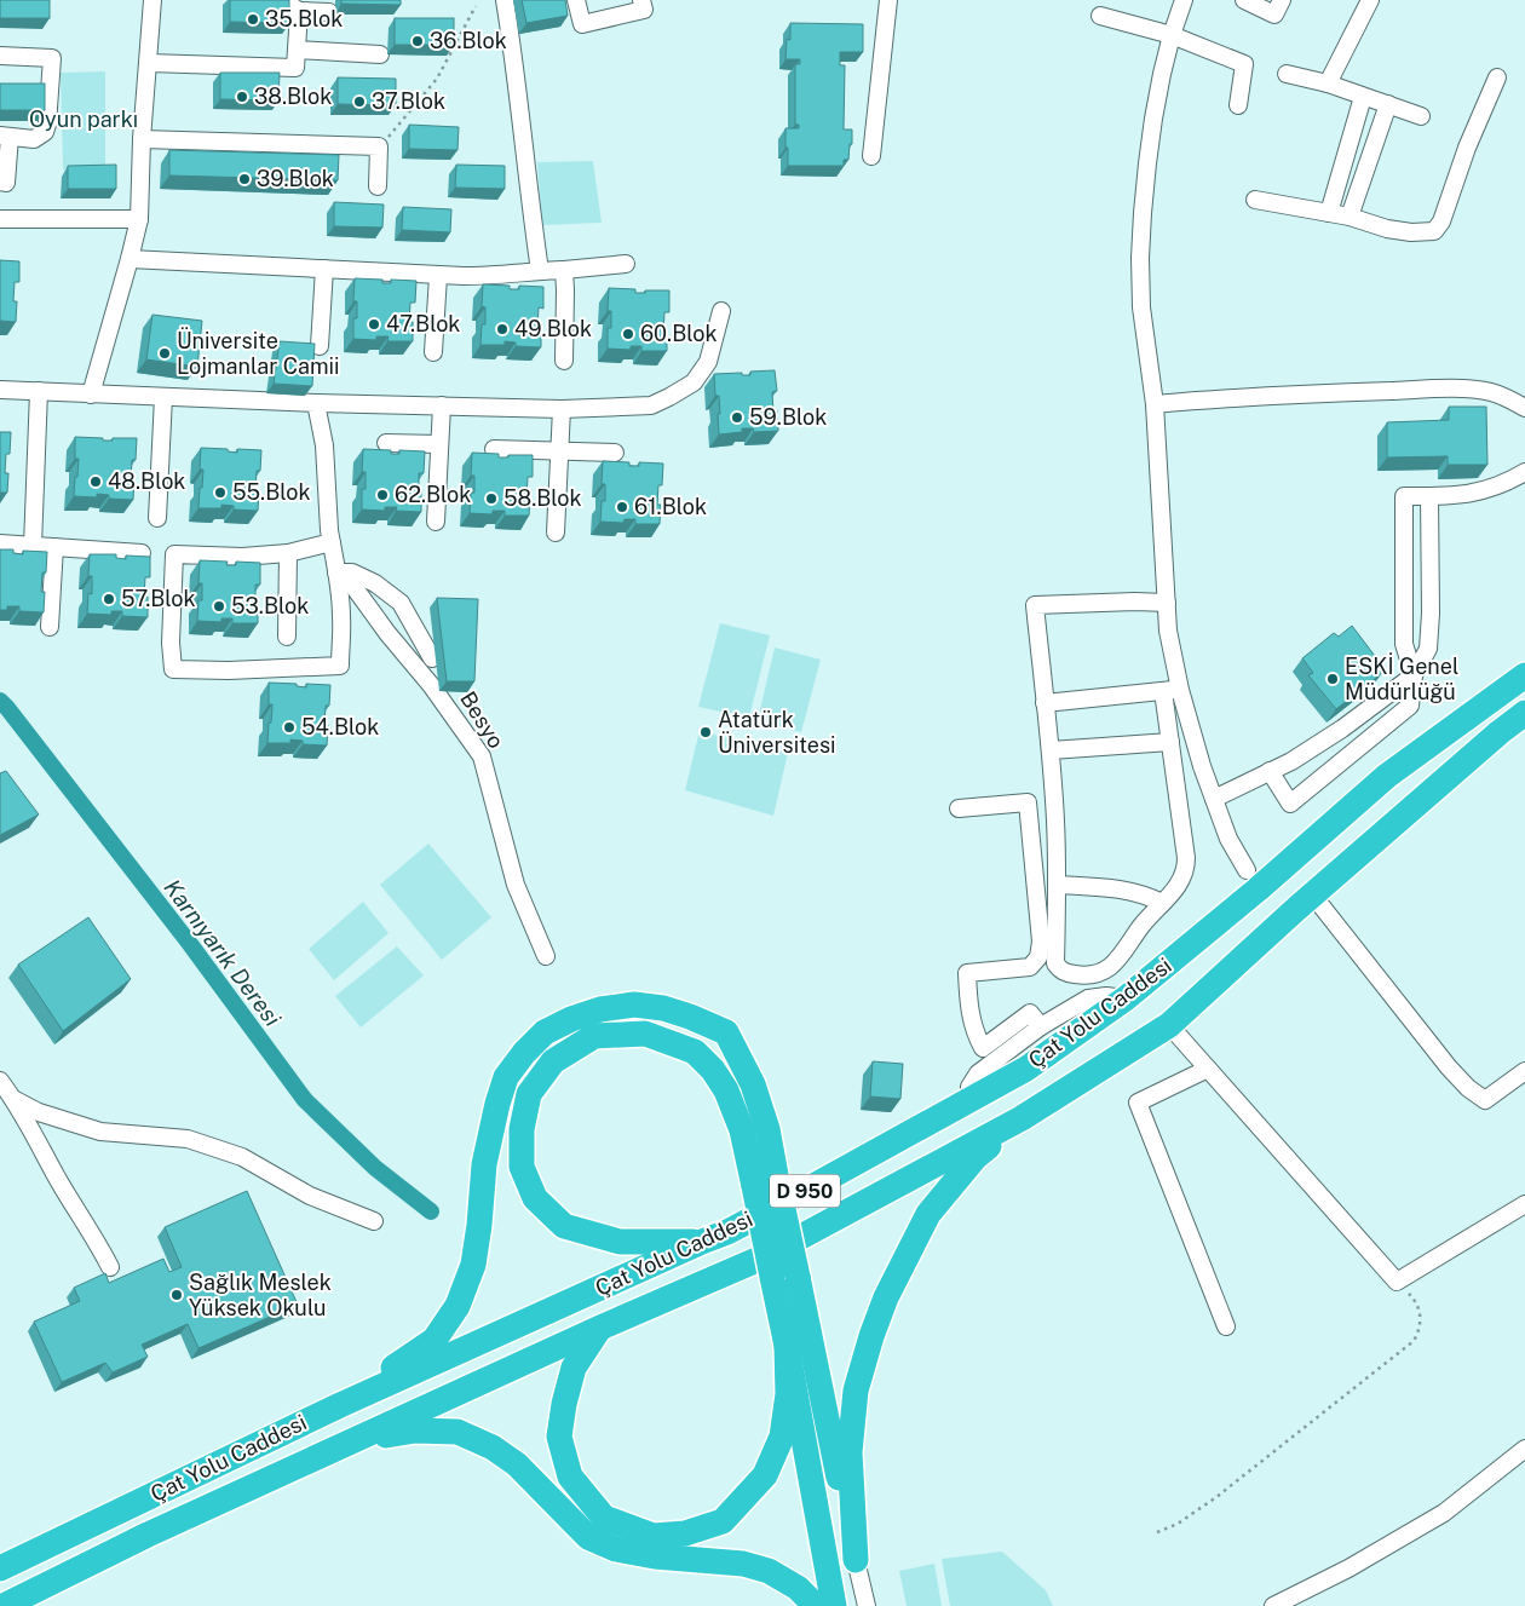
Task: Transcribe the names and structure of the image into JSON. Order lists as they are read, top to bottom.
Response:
{
  "streets": {
    "highway": ["Çat Yolu Caddesi", "D 950"],
    "street": ["Besyo"]
  },
  "water": ["Karnıyarık Deresi"],
  "parks": ["Oyun parkı"],
  "places": [
    "35.Blok",
    "36.Blok",
    "38.Blok",
    "37.Blok",
    "39.Blok",
    "47.Blok",
    "49.Blok",
    "60.Blok",
    "Üniversite Lojmanlar Camii",
    "59.Blok",
    "48.Blok",
    "55.Blok",
    "62.Blok",
    "58.Blok",
    "61.Blok",
    "57.Blok",
    "53.Blok",
    "ESKİ Genel Müdürlüğü",
    "54.Blok",
    "Atatürk Üniversitesi",
    "Sağlık Meslek Yüksek Okulu"
  ]
}
